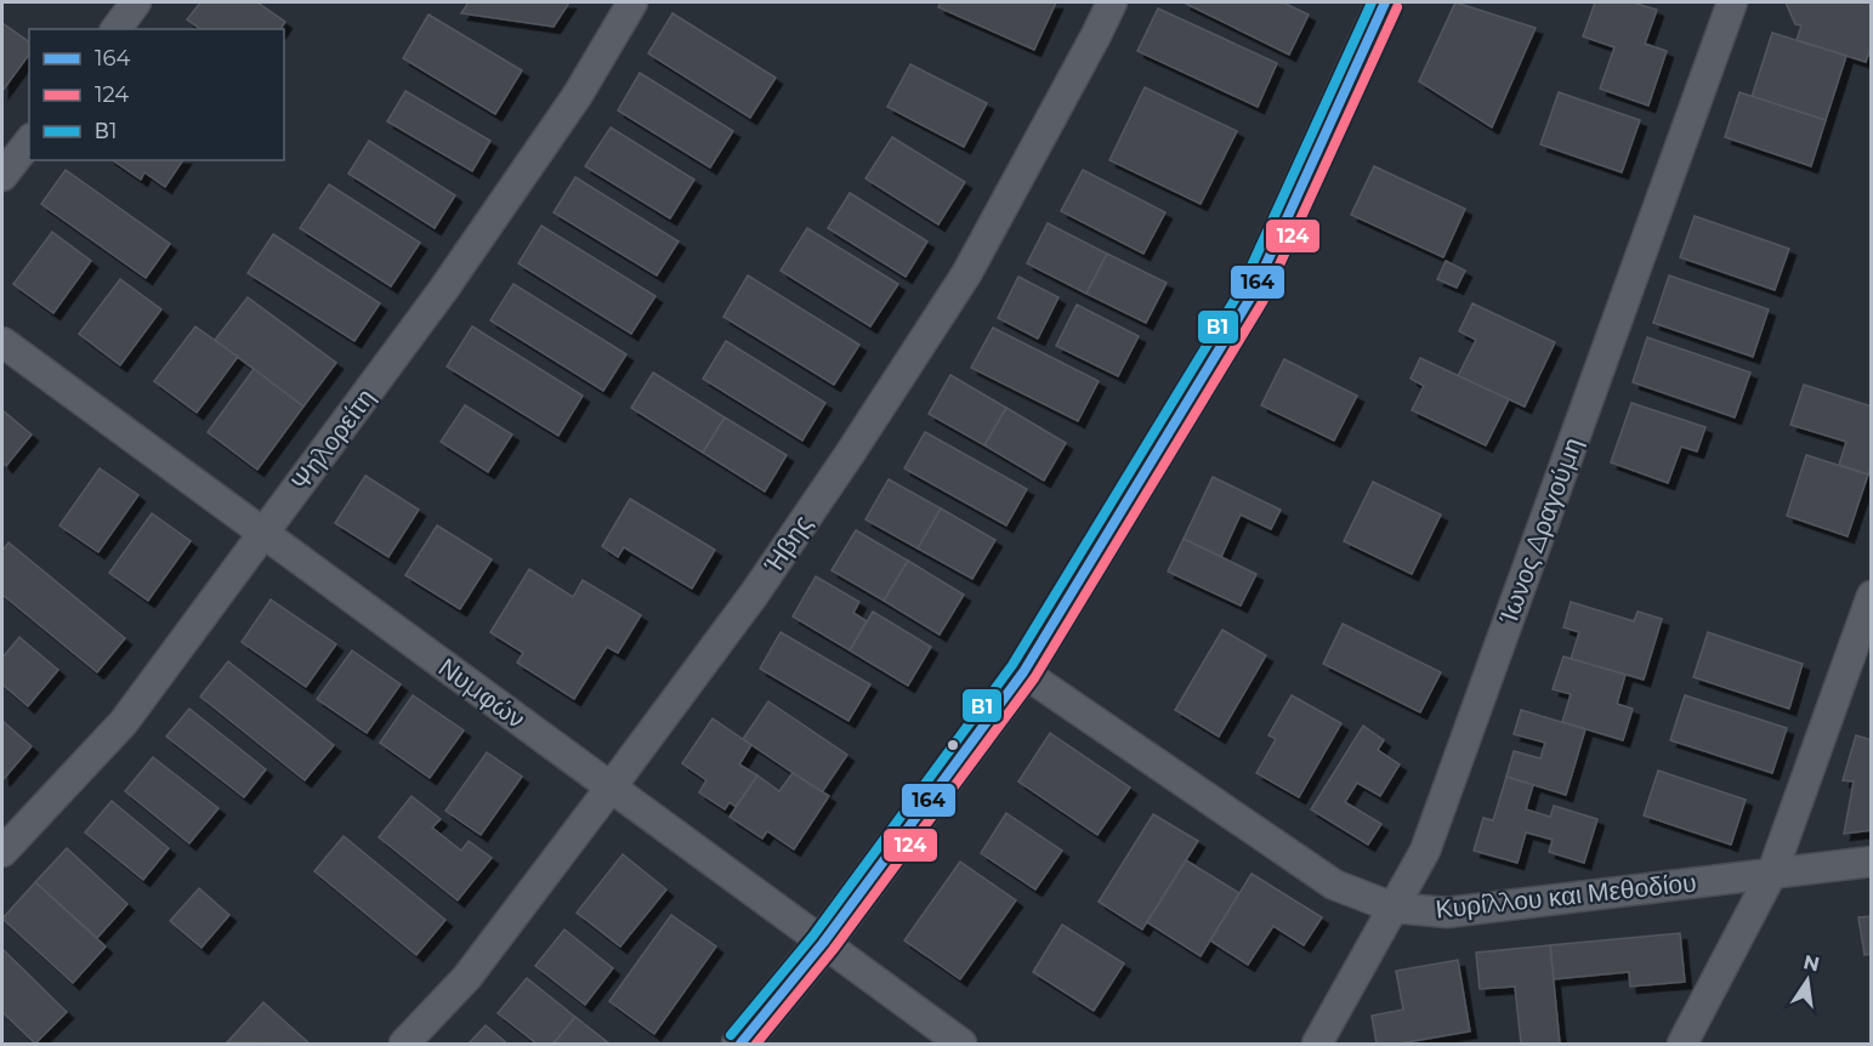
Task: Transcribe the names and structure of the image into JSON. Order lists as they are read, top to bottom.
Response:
{
  "streets": {
    "street": [
      "Ψηλορείτη",
      "Ίωνος Δραγούμη",
      "Ήβης",
      "Νυμφών",
      "Κυρίλλου και Μεθοδίου"
    ]
  },
  "crossings": [
    ["Ψηλορείτη", "Νυμφών"],
    ["Ίωνος Δραγούμη", "Κυρίλλου και Μεθοδίου"],
    ["Ήβης", "Νυμφών"]
  ],
  "lines": ["transit line 164", "transit line Β1", "transit line 124"],
  "legend": ["164", "124", "Β1"],
  "north": "top"
}
